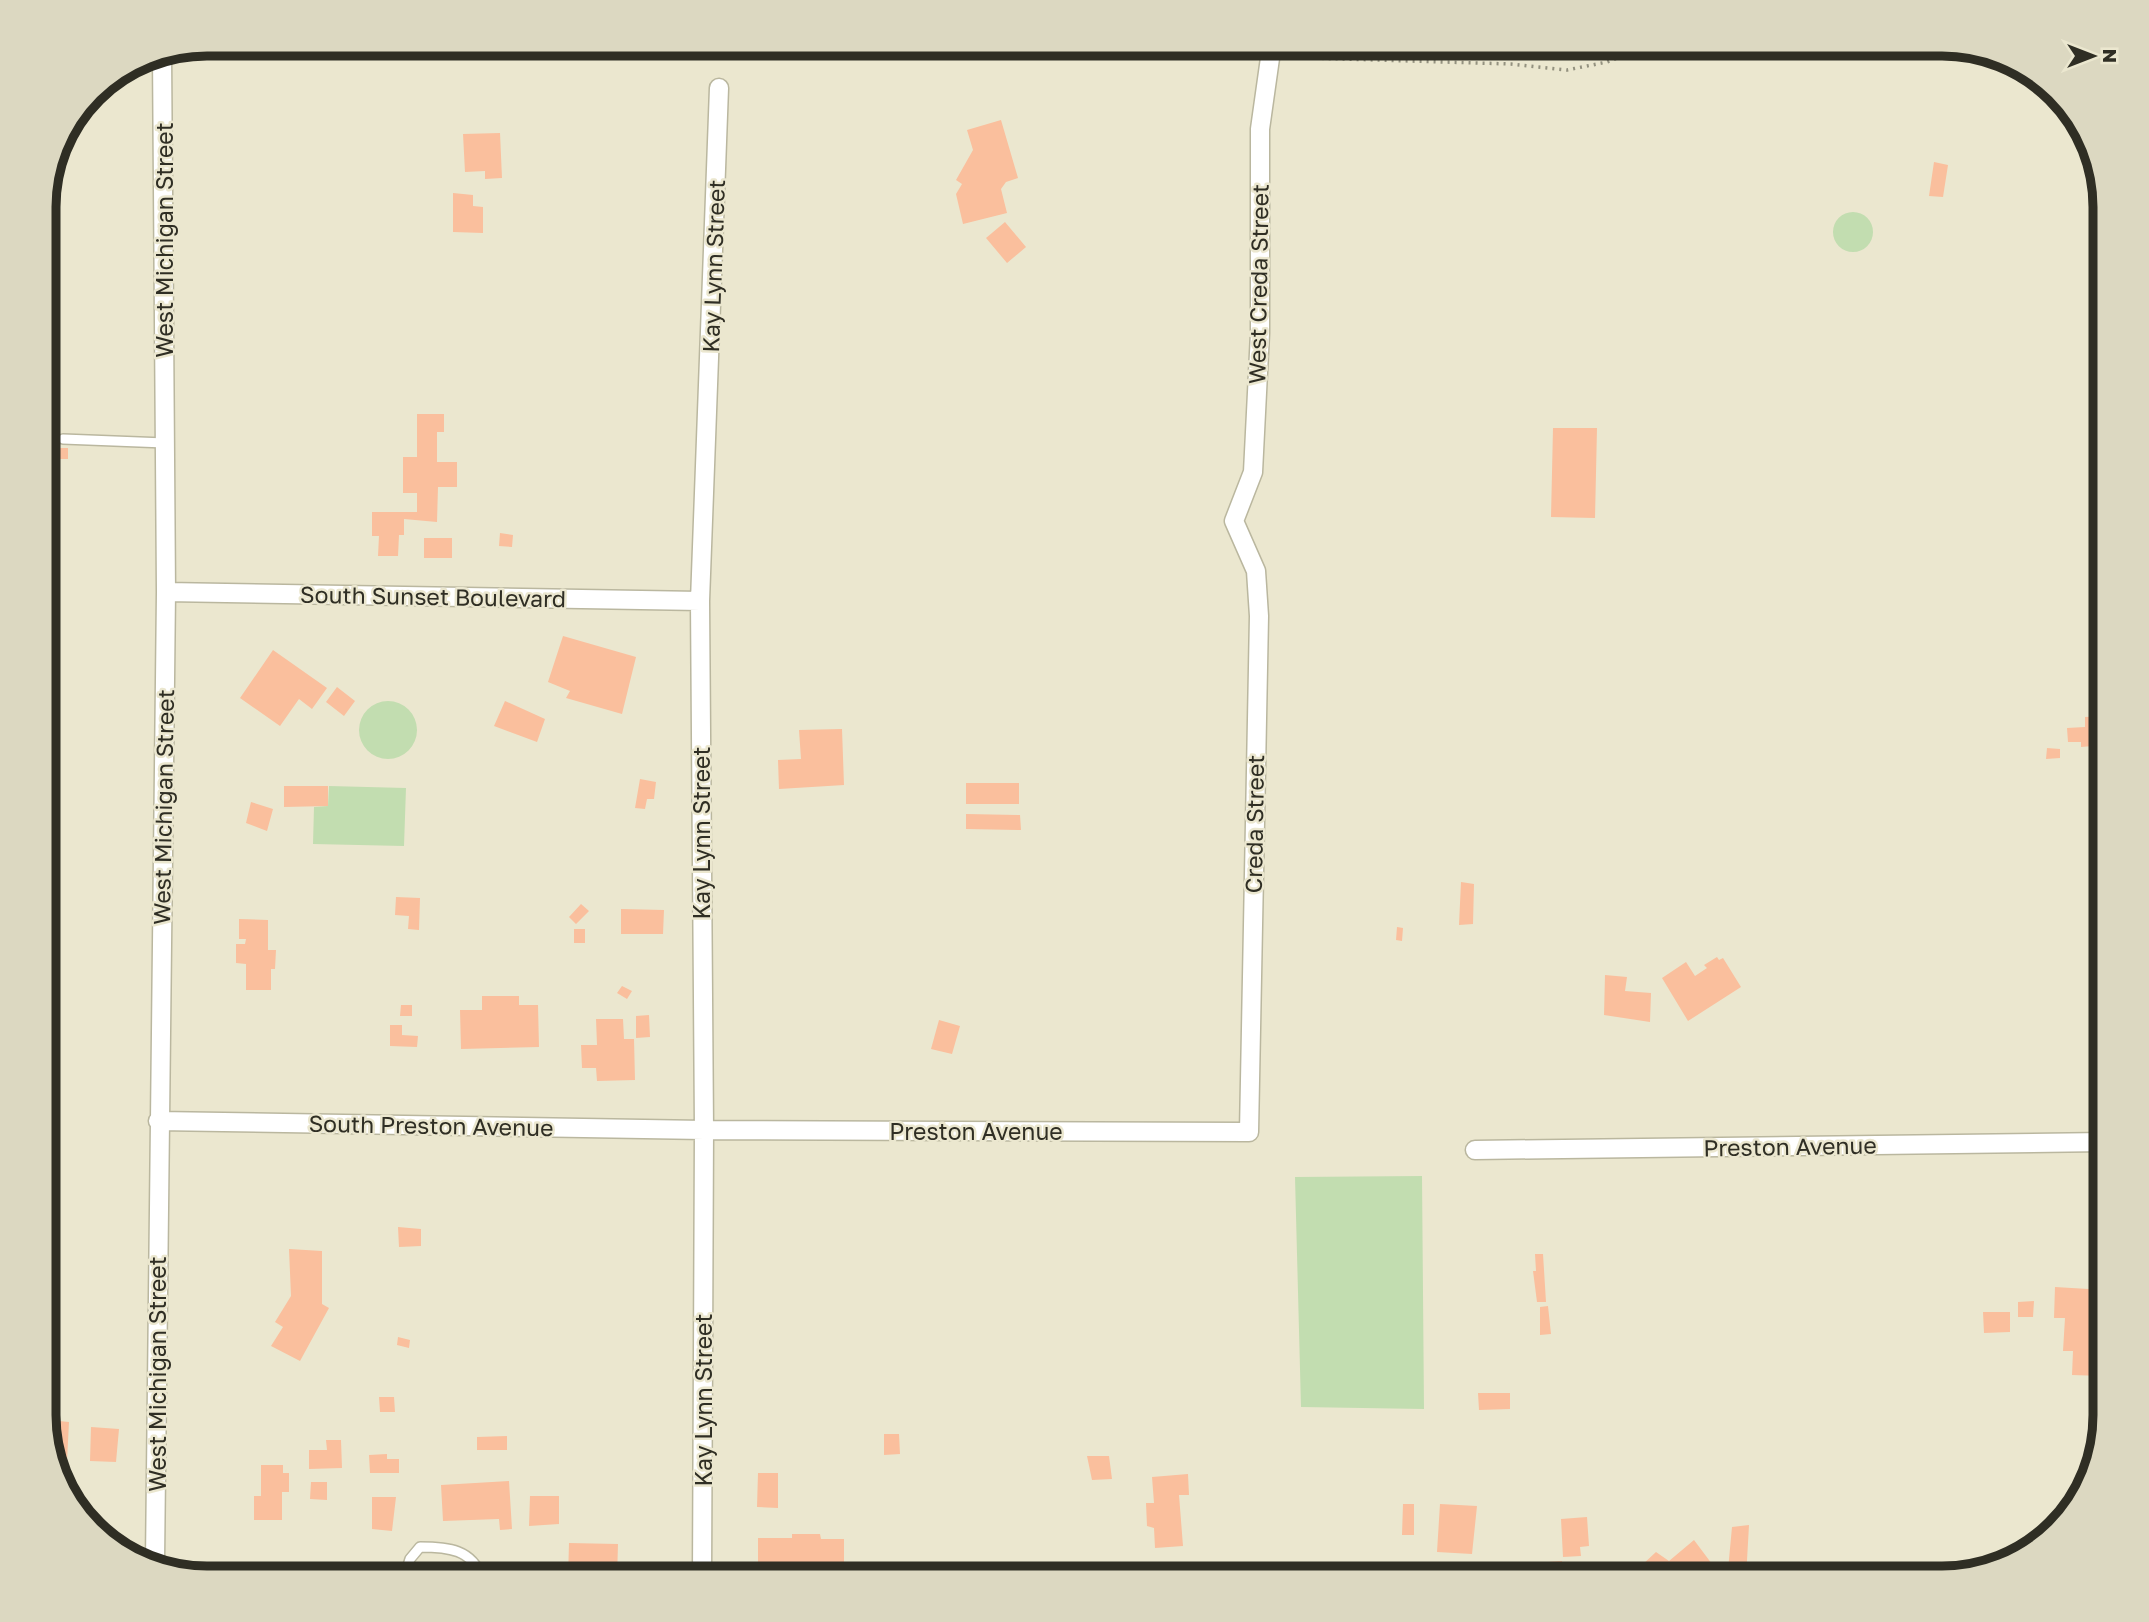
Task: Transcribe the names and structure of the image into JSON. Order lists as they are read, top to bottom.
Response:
{
  "streets": {
    "street": [
      "West Michigan Street",
      "Kay Lynn Street",
      "West Creda Street",
      "South Sunset Boulevard",
      "Creda Street",
      "South Preston Avenue",
      "Preston Avenue"
    ]
  },
  "crossings": [
    ["West Michigan Street", "South Sunset Boulevard"],
    ["West Michigan Street", "South Preston Avenue"],
    ["Kay Lynn Street", "South Sunset Boulevard"],
    ["Kay Lynn Street", "South Preston Avenue"],
    ["Kay Lynn Street", "Preston Avenue"],
    ["West Creda Street", "Creda Street"],
    ["Creda Street", "Preston Avenue"],
    ["South Preston Avenue", "Preston Avenue"]
  ],
  "north": "right"
}
